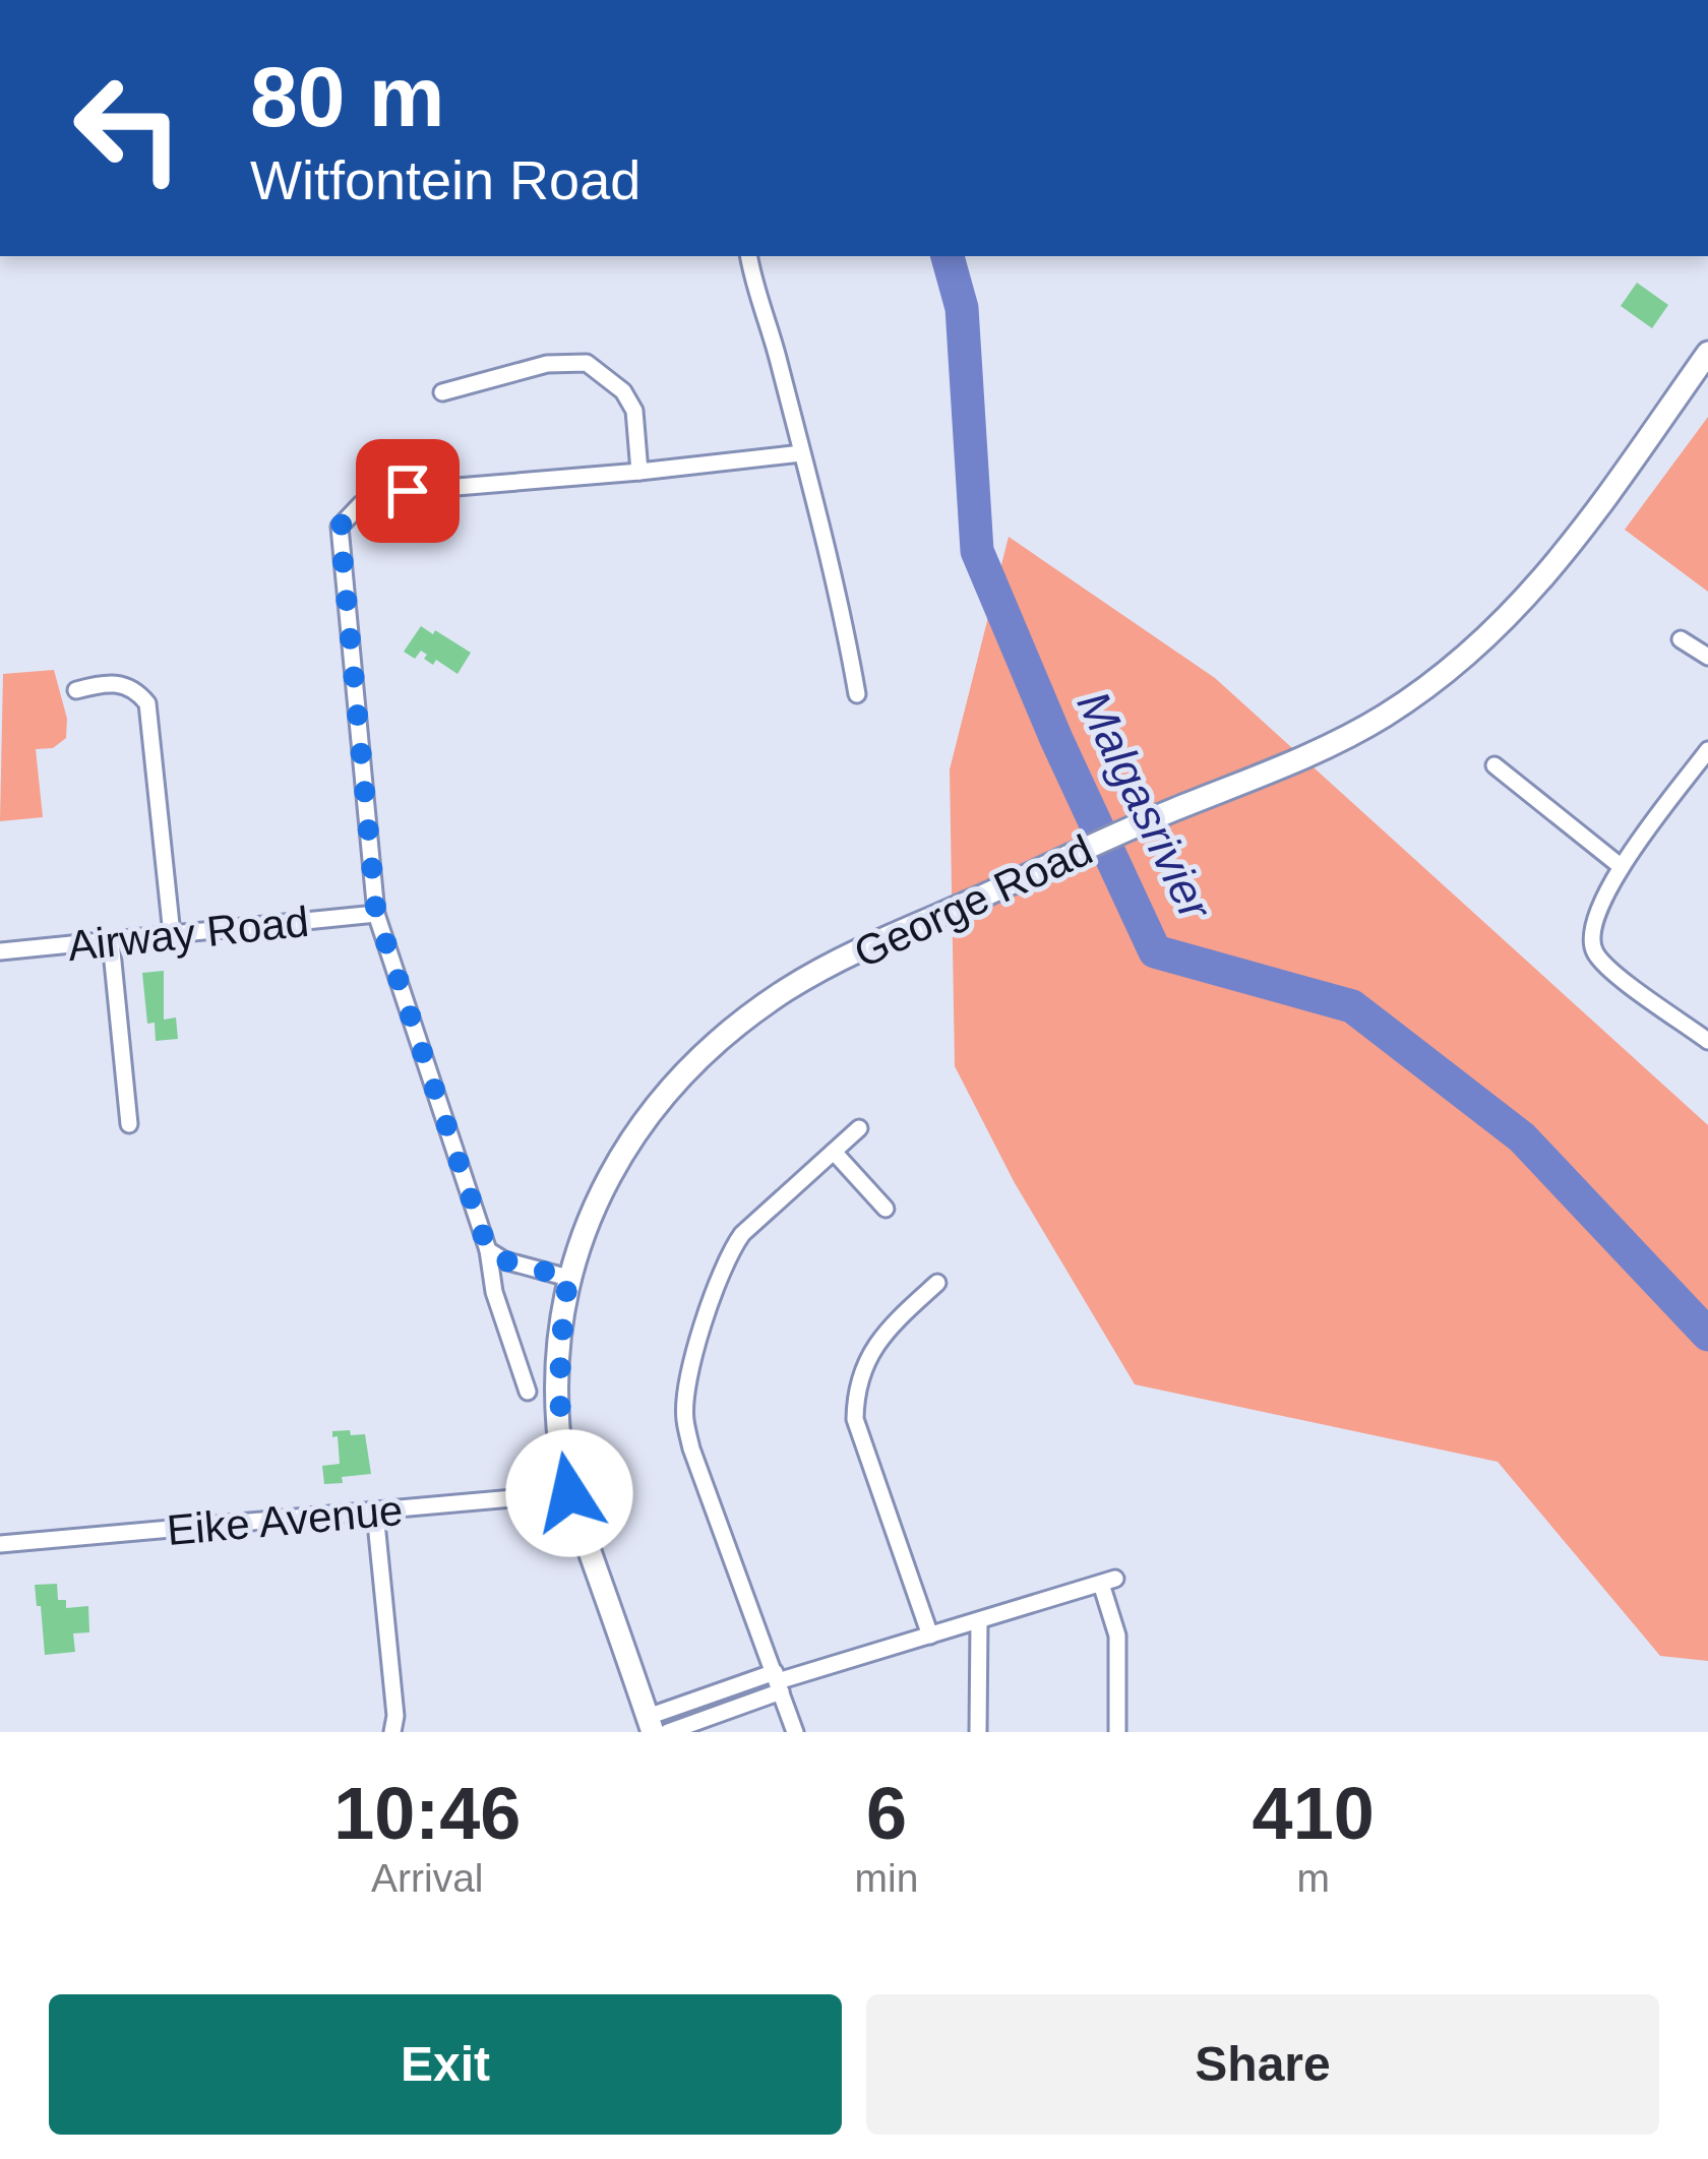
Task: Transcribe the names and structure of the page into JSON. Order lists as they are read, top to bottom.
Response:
{
  "streets": {
    "main road": ["George Road"],
    "street": ["Airway Road", "Eike Avenue"]
  },
  "crossings": [
    ["George Road", "Eike Avenue"]
  ],
  "water": ["Malgasrivier"],
  "page": {
    "turn": ["80 m", "Witfontein Road"],
    "eta": [
      "10:46",
      "Arrival",
      "6",
      "min",
      "410",
      "m"
    ],
    "buttons": ["Exit", "Share"]
  }
}
